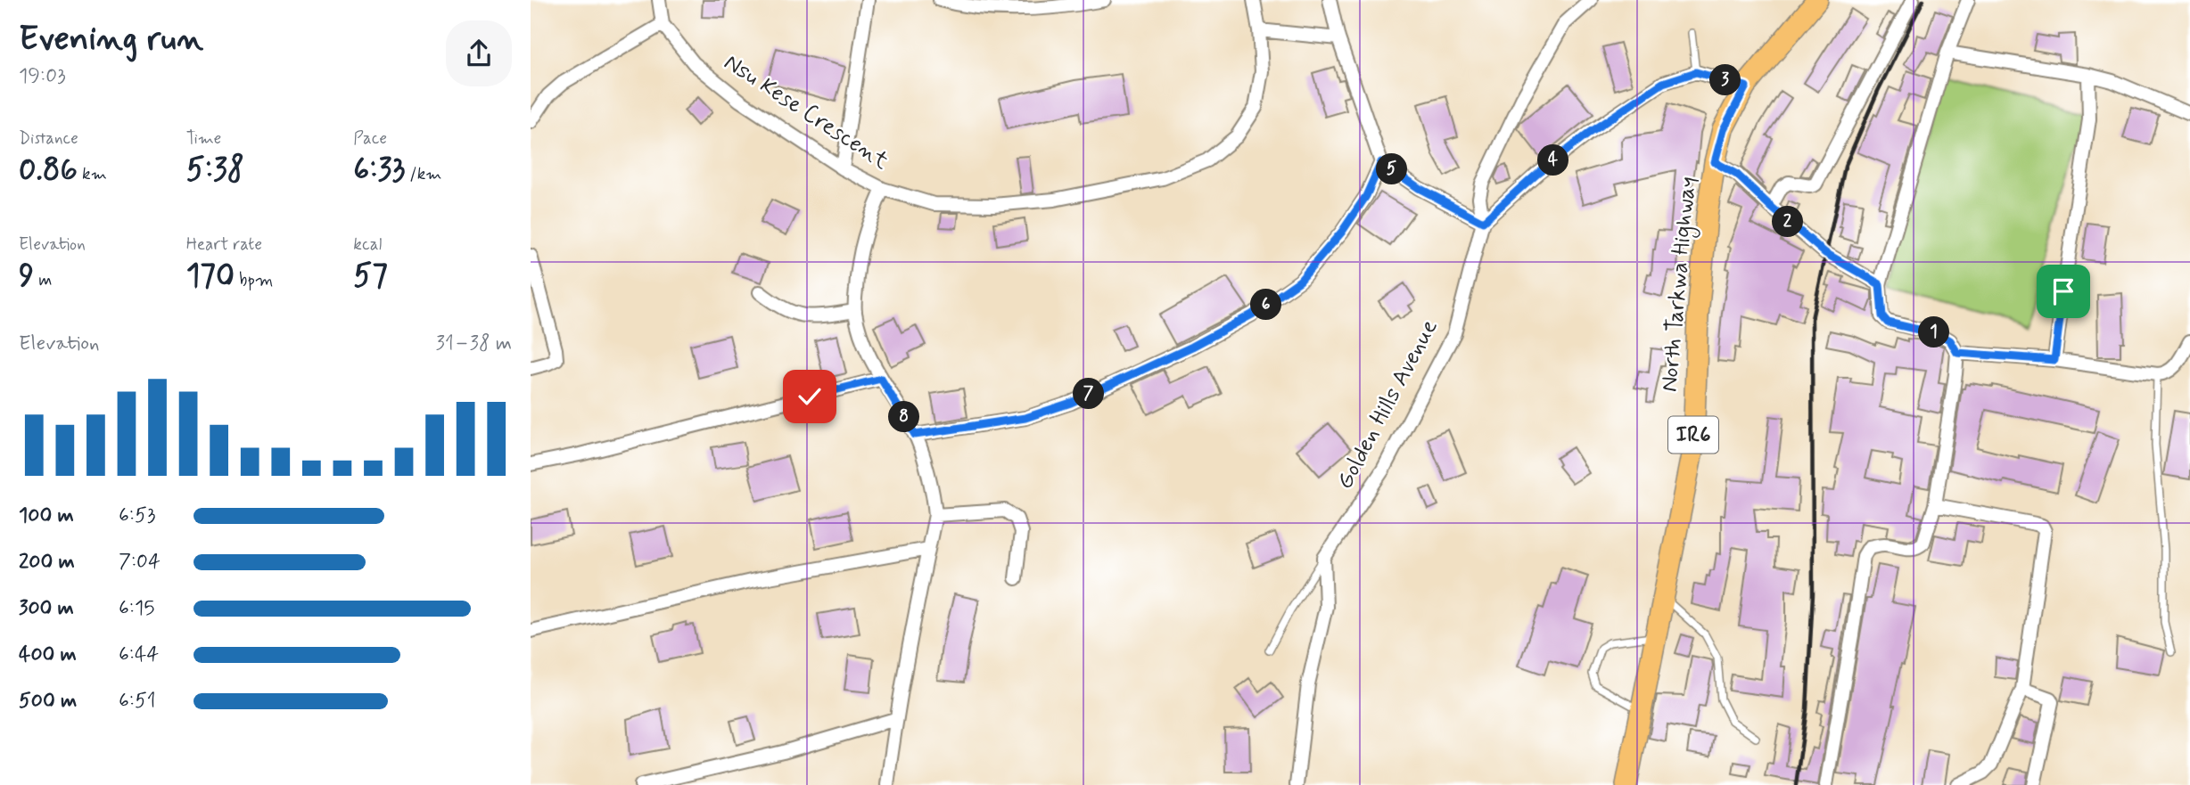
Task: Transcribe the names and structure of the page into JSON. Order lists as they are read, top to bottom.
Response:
{
  "streets": {
    "main road": ["North Tarkwa Highway", "IR6"],
    "street": ["Nsu Kese Crescent", "Golden Hills Avenue"]
  },
  "page": {
    "heading": ["Evening run", "19:03"],
    "pins": [
      "3",
      "4",
      "5",
      "2",
      "6",
      "1",
      "7",
      "8"
    ],
    "stats": [
      ["Distance", "0.86 km"],
      ["Time", "5:38"],
      ["Pace", "6:33 /km"],
      ["Elevation", "9 m"],
      ["Heart rate", "170 bpm"],
      ["kcal", "57"]
    ],
    "chart": ["Elevation", "31–38 m"],
    "list": [
      {
        "name": "100 m",
        "note": "6:53"
      },
      {
        "name": "200 m",
        "note": "7:04"
      },
      {
        "name": "300 m",
        "note": "6:15"
      },
      {
        "name": "400 m",
        "note": "6:44"
      },
      {
        "name": "500 m",
        "note": "6:51"
      }
    ]
  }
}
